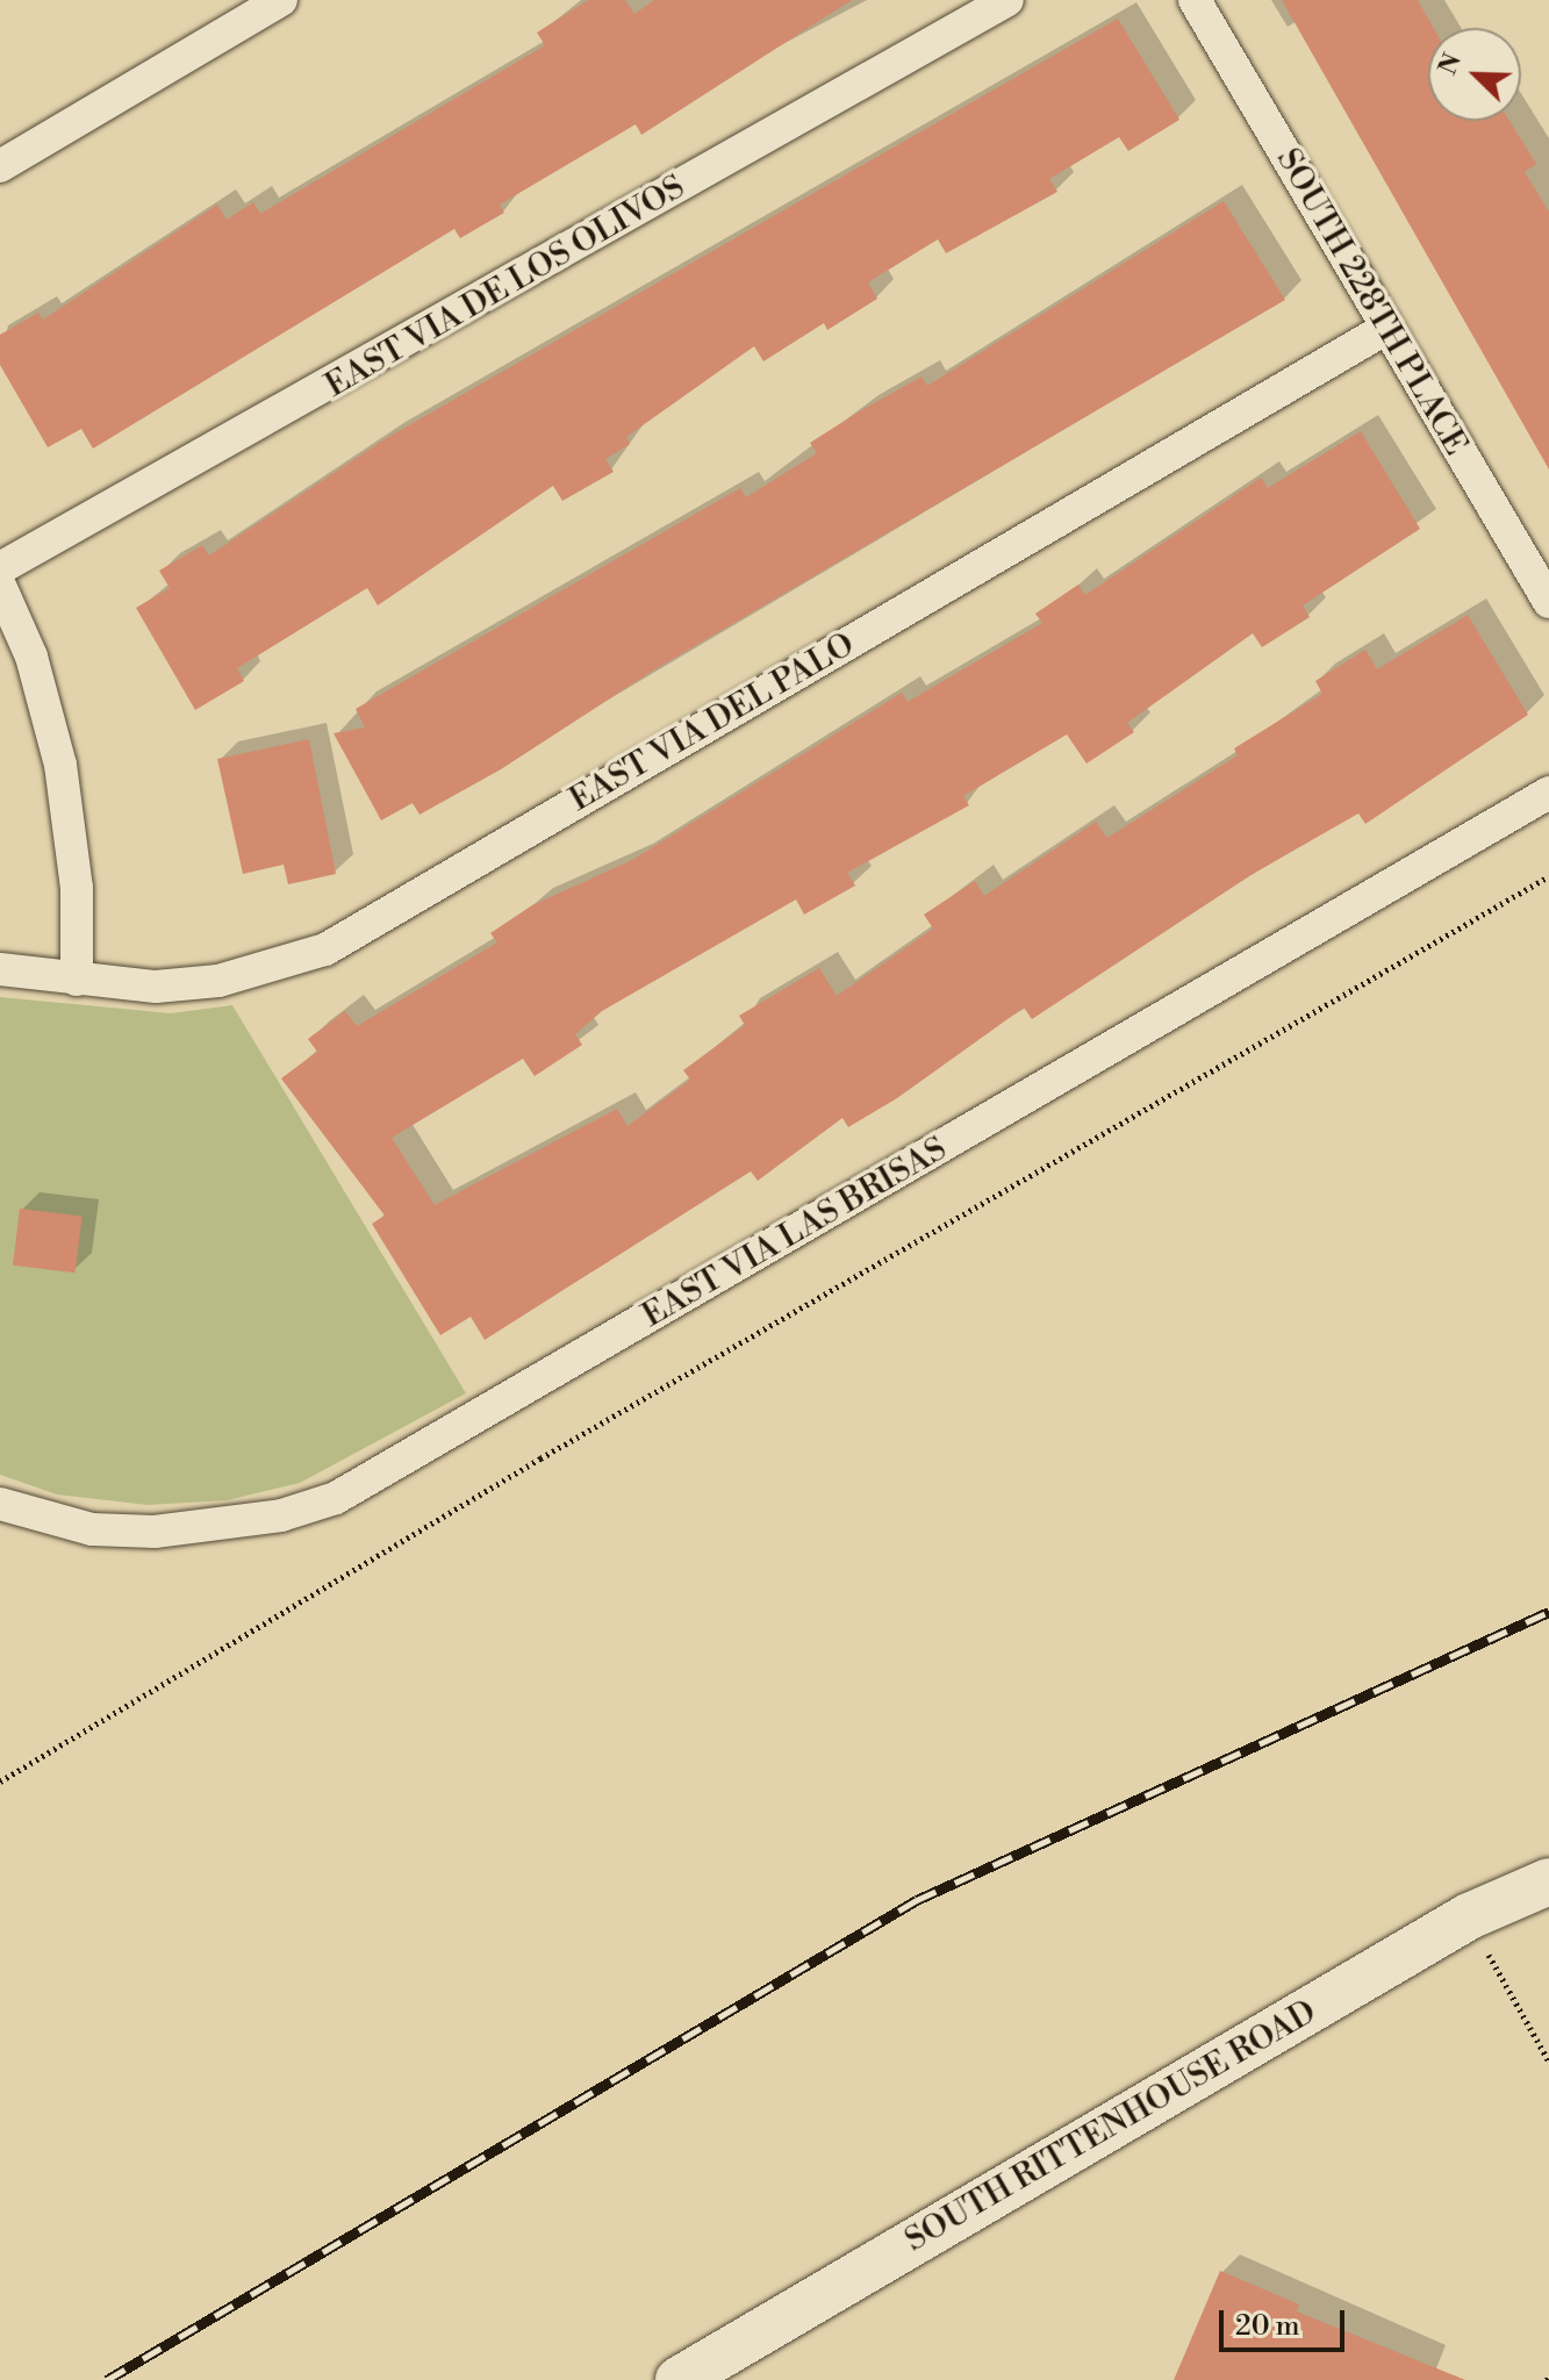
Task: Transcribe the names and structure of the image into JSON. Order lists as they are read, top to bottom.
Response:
{
  "streets": {
    "main road": ["SOUTH RITTENHOUSE ROAD"],
    "street": [
      "EAST VIA DE LOS OLIVOS",
      "SOUTH 228TH PLACE",
      "EAST VIA DEL PALO",
      "EAST VIA LAS BRISAS"
    ]
  },
  "crossings": [
    ["SOUTH 228TH PLACE", "EAST VIA DEL PALO"]
  ],
  "scale_bar": "20 m",
  "north": "top left"
}
